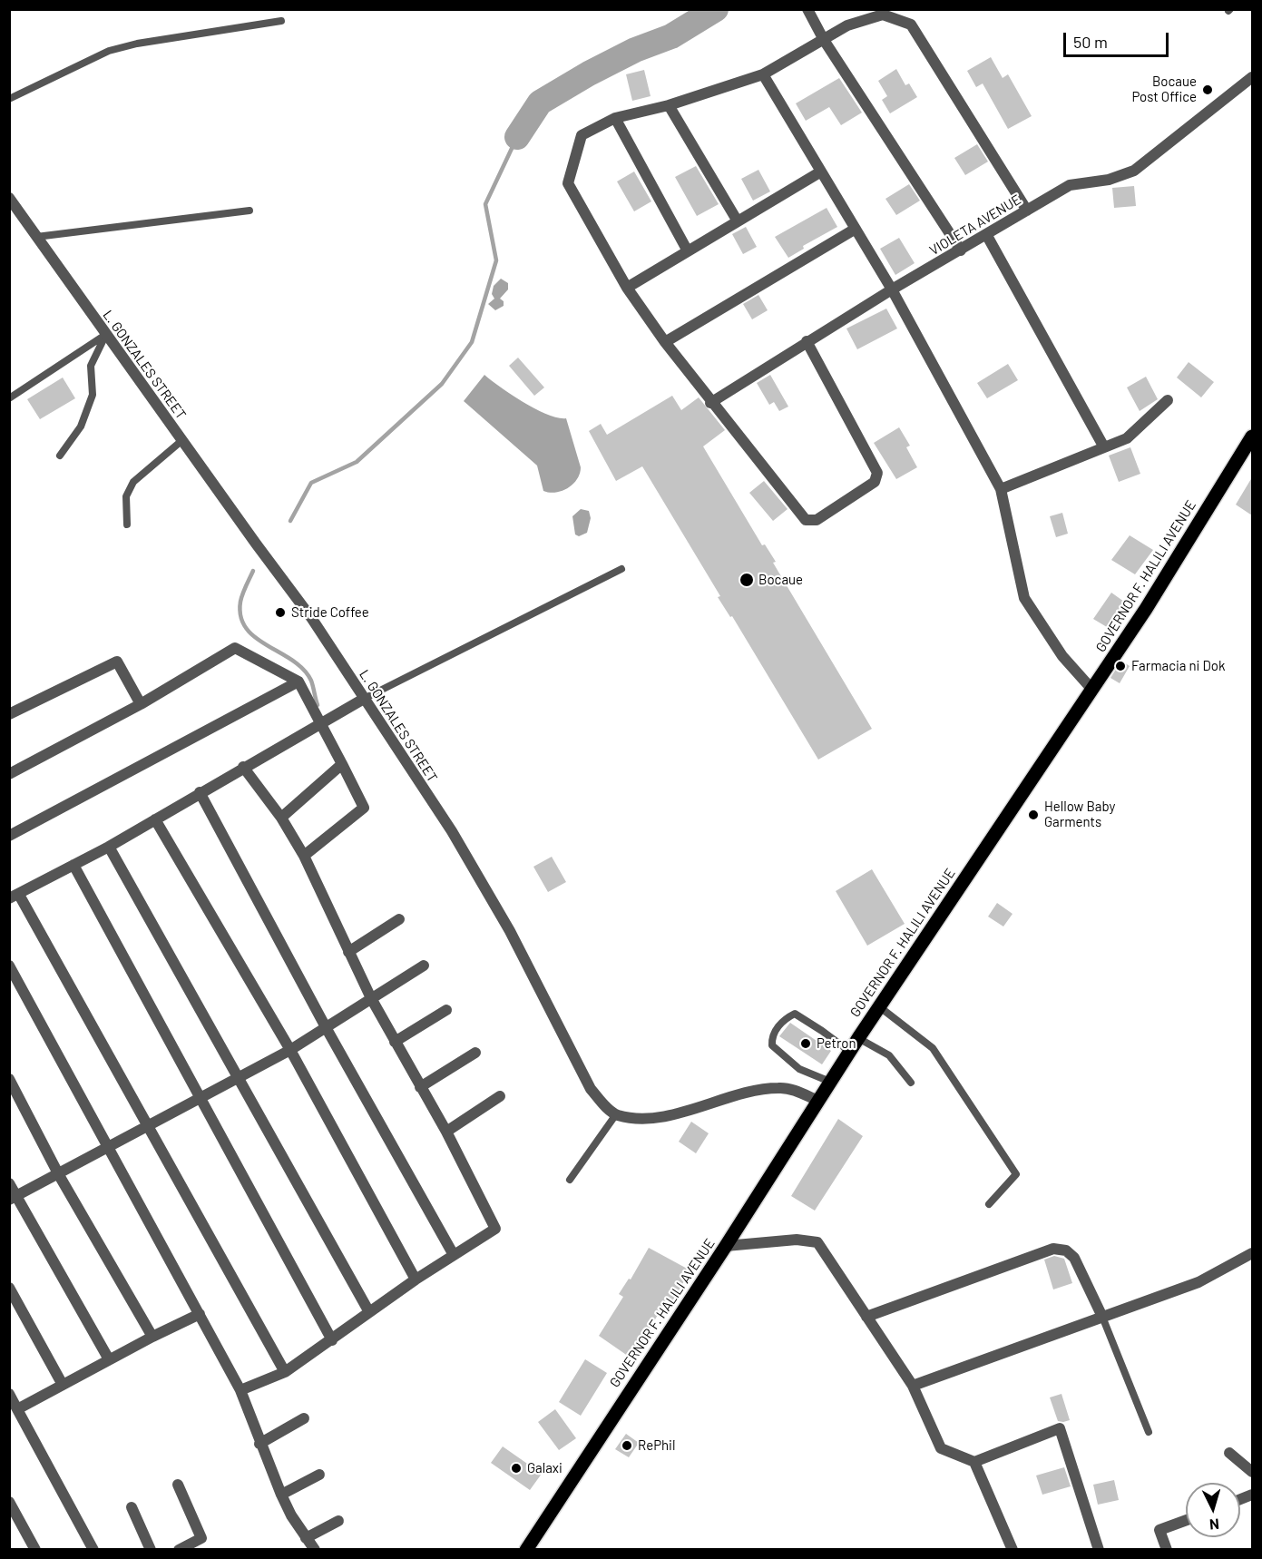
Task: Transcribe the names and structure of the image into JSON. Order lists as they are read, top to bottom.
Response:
{
  "streets": {
    "main road": ["GOVERNOR F. HALILI AVENUE"],
    "street": ["VIOLETA AVENUE", "L. GONZALES STREET"]
  },
  "places": [
    "Bocaue Post Office",
    "Bocaue",
    "Stride Coffee",
    "Farmacia ni Dok",
    "Hellow Baby Garments",
    "Petron",
    "RePhil",
    "Galaxi"
  ],
  "scale_bar": "50 m",
  "north": "bottom"
}
